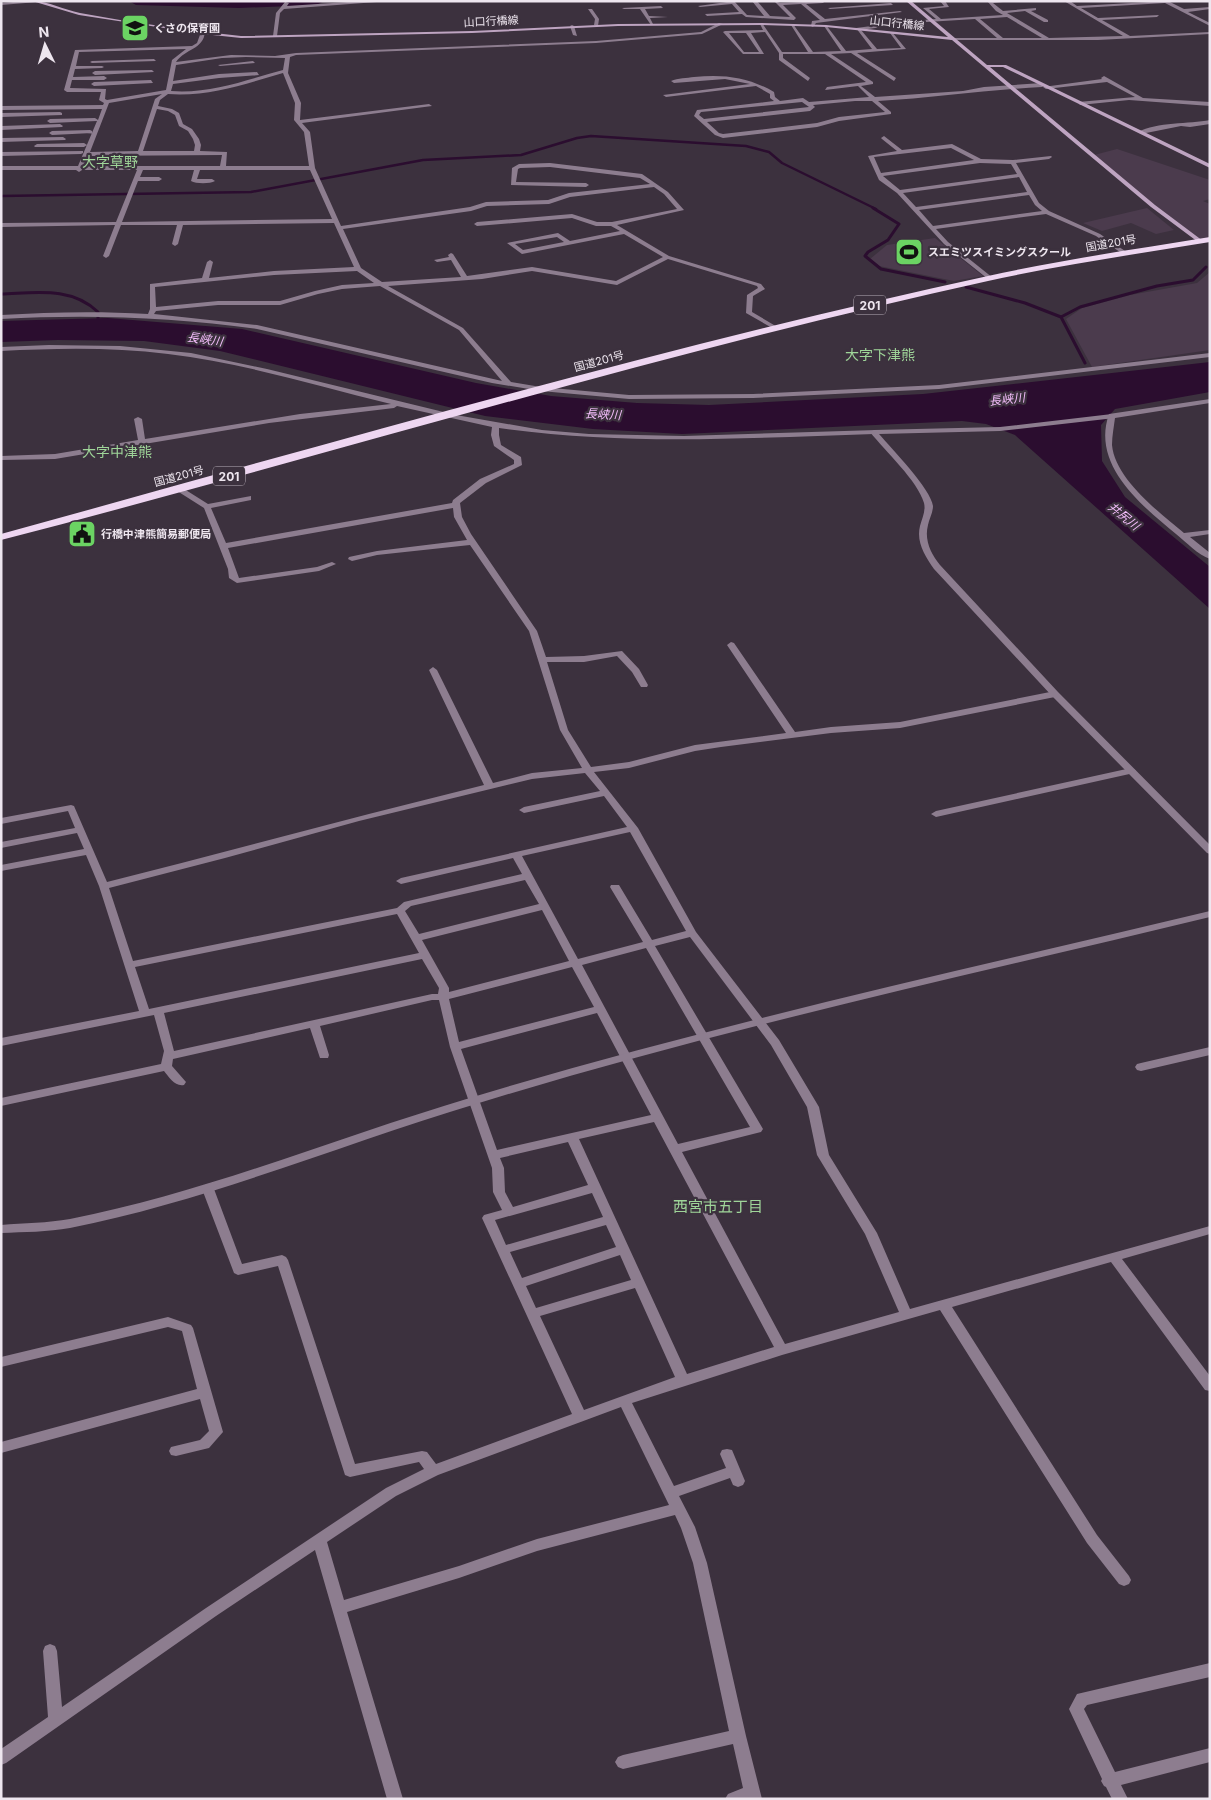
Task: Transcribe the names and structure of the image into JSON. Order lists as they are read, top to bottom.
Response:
{
  "streets": {
    "highway": ["国道201号", "201"],
    "main road": ["山口行橋線"]
  },
  "crossings": [
    ["山口行橋線", "国道201号"]
  ],
  "districts": [
    "大字草野",
    "大字下津熊",
    "大字中津熊",
    "西宮市五丁目"
  ],
  "water": ["長峡川", "井尻川"],
  "places": {
    "school or university": ["くさの保育園"],
    "sports": ["スエミツスイミングスクール"],
    "public building": ["行橋中津熊簡易郵便局"]
  },
  "north": "top"
}
